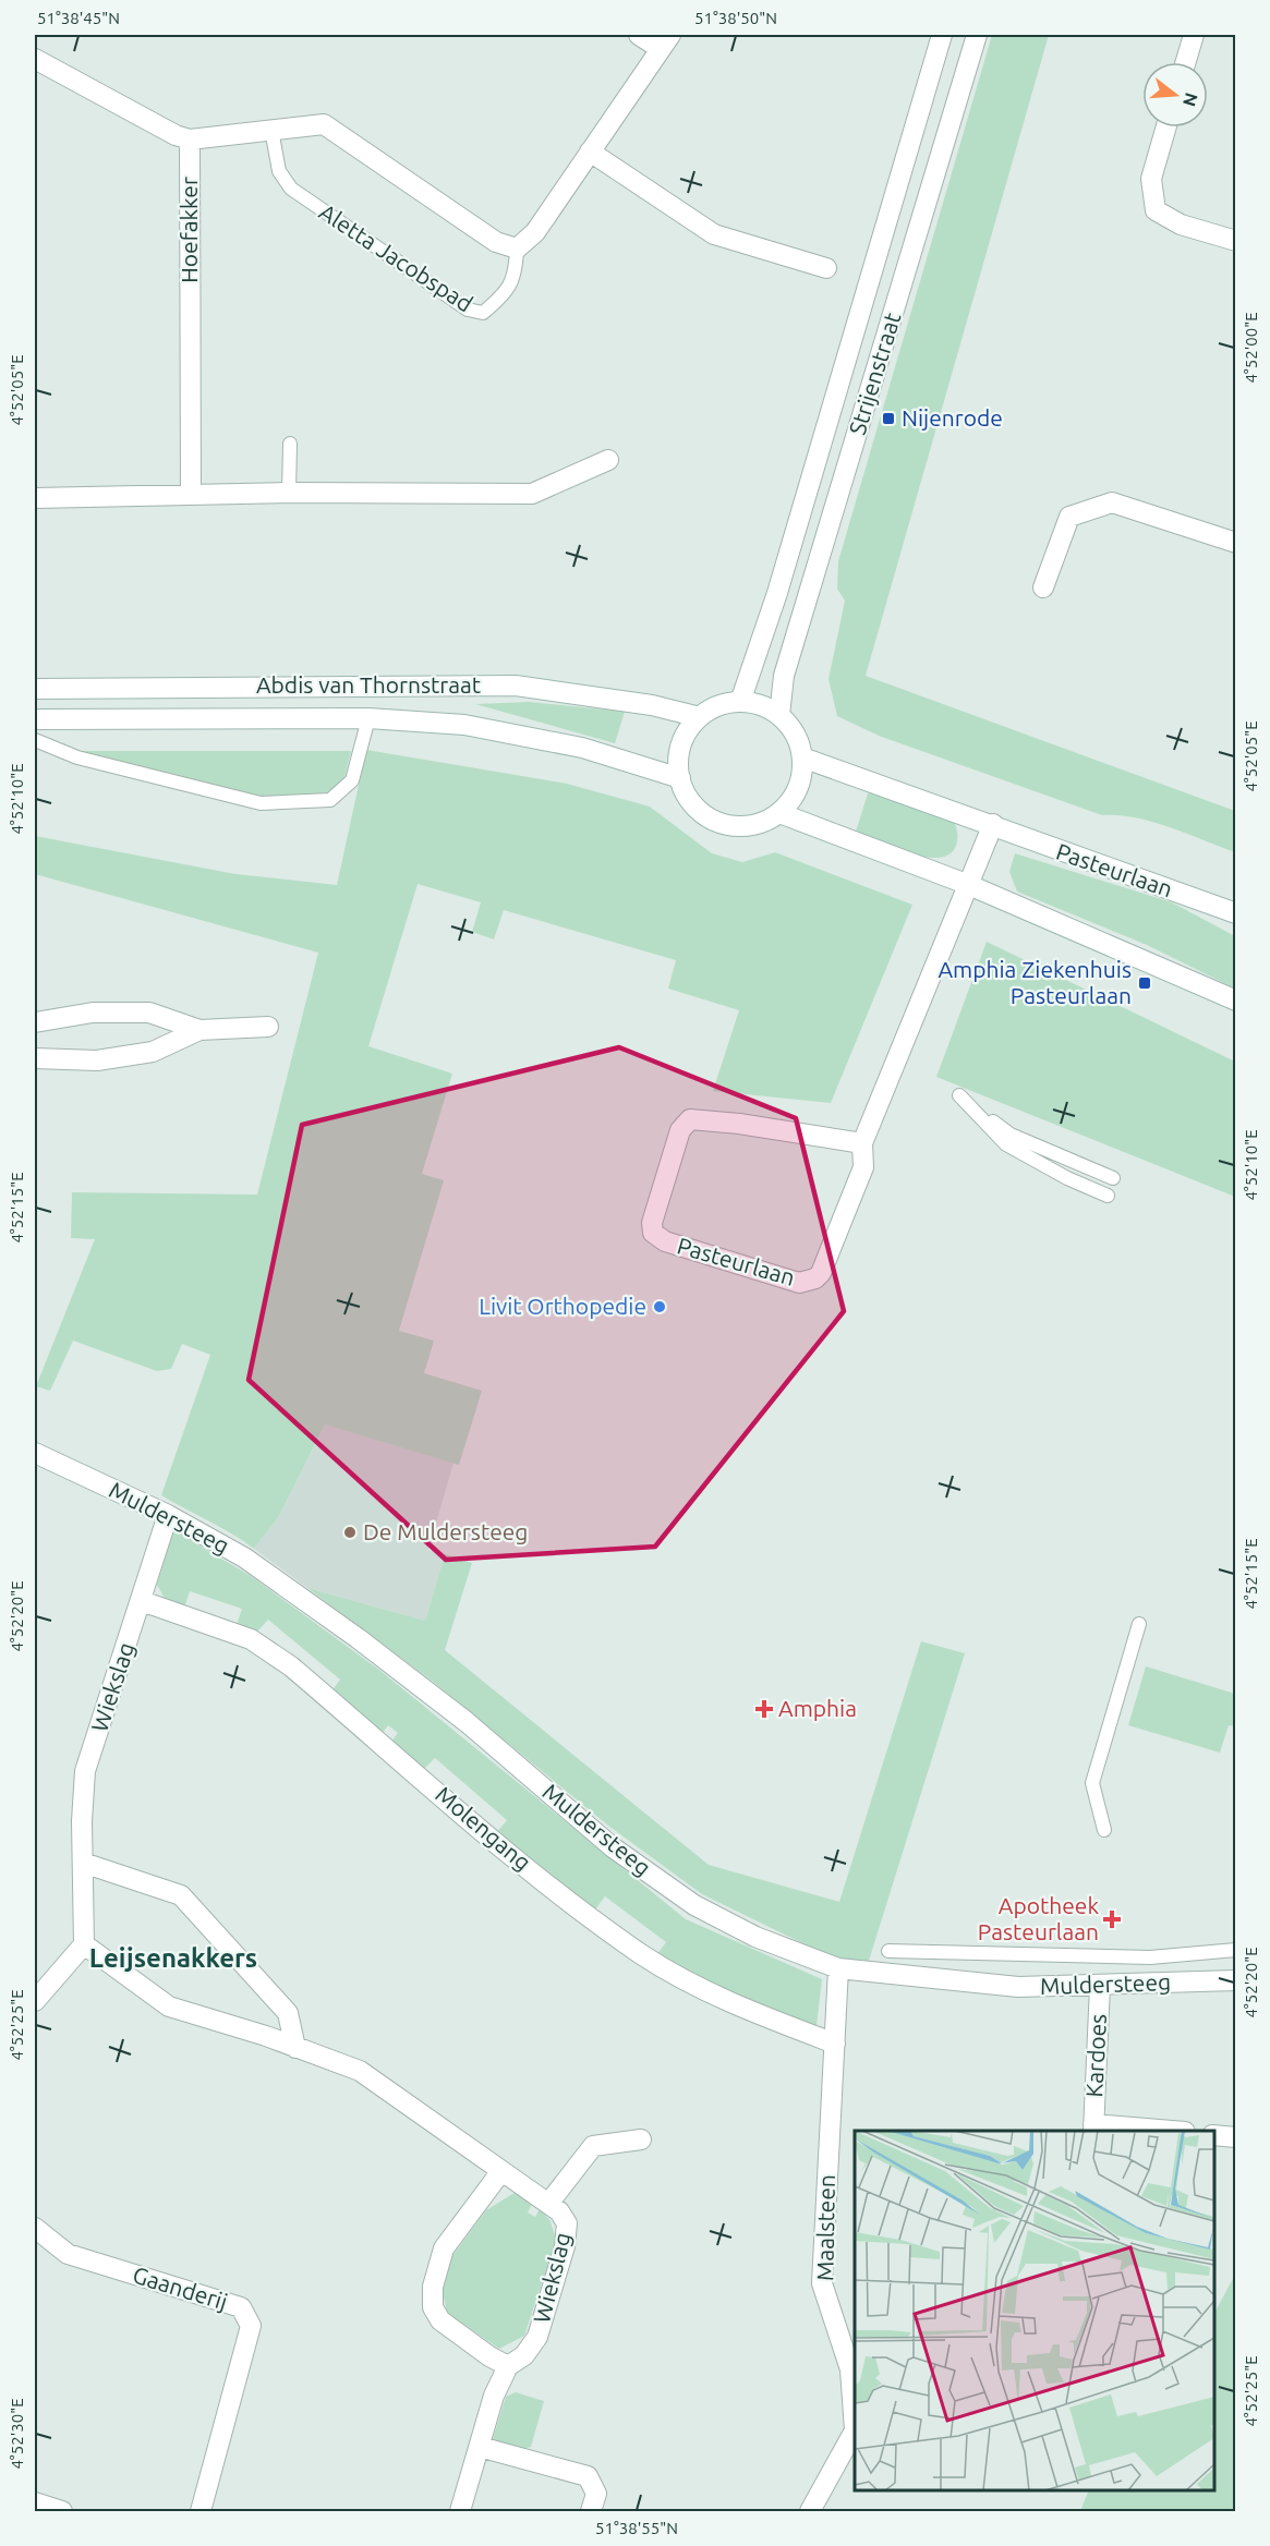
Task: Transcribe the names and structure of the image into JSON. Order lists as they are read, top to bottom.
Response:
{
  "streets": {
    "street": [
      "Hoefakker",
      "Strijenstraat",
      "Abdis van Thornstraat",
      "Pasteurlaan",
      "Muldersteeg",
      "Wiekslag",
      "Molengang",
      "Kardoes",
      "Maalsteen",
      "Gaanderij"
    ],
    "lane": ["Aletta Jacobspad"]
  },
  "crossings": [
    ["Strijenstraat", "Abdis van Thornstraat"],
    ["Strijenstraat", "Pasteurlaan"],
    ["Abdis van Thornstraat", "Pasteurlaan"],
    ["Muldersteeg", "Wiekslag"],
    ["Muldersteeg", "Kardoes"],
    ["Muldersteeg", "Maalsteen"],
    ["Wiekslag", "Molengang"],
    ["Molengang", "Maalsteen"]
  ],
  "districts": ["Leijsenakkers"],
  "places": {
    "transit": ["Nijenrode", "Amphia Ziekenhuis Pasteurlaan"],
    "other": ["Livit Orthopedie", "De Muldersteeg"],
    "health": ["Amphia", "Apotheek Pasteurlaan"]
  },
  "north": "right",
  "coordinates": [
    "51°38'45\"N",
    "51°38'50\"N",
    "4°52'00\"E",
    "4°52'05\"E",
    "4°52'10\"E",
    "4°52'15\"E",
    "4°52'20\"E",
    "4°52'25\"E",
    "4°52'30\"E",
    "51°38'55\"N"
  ]
}
